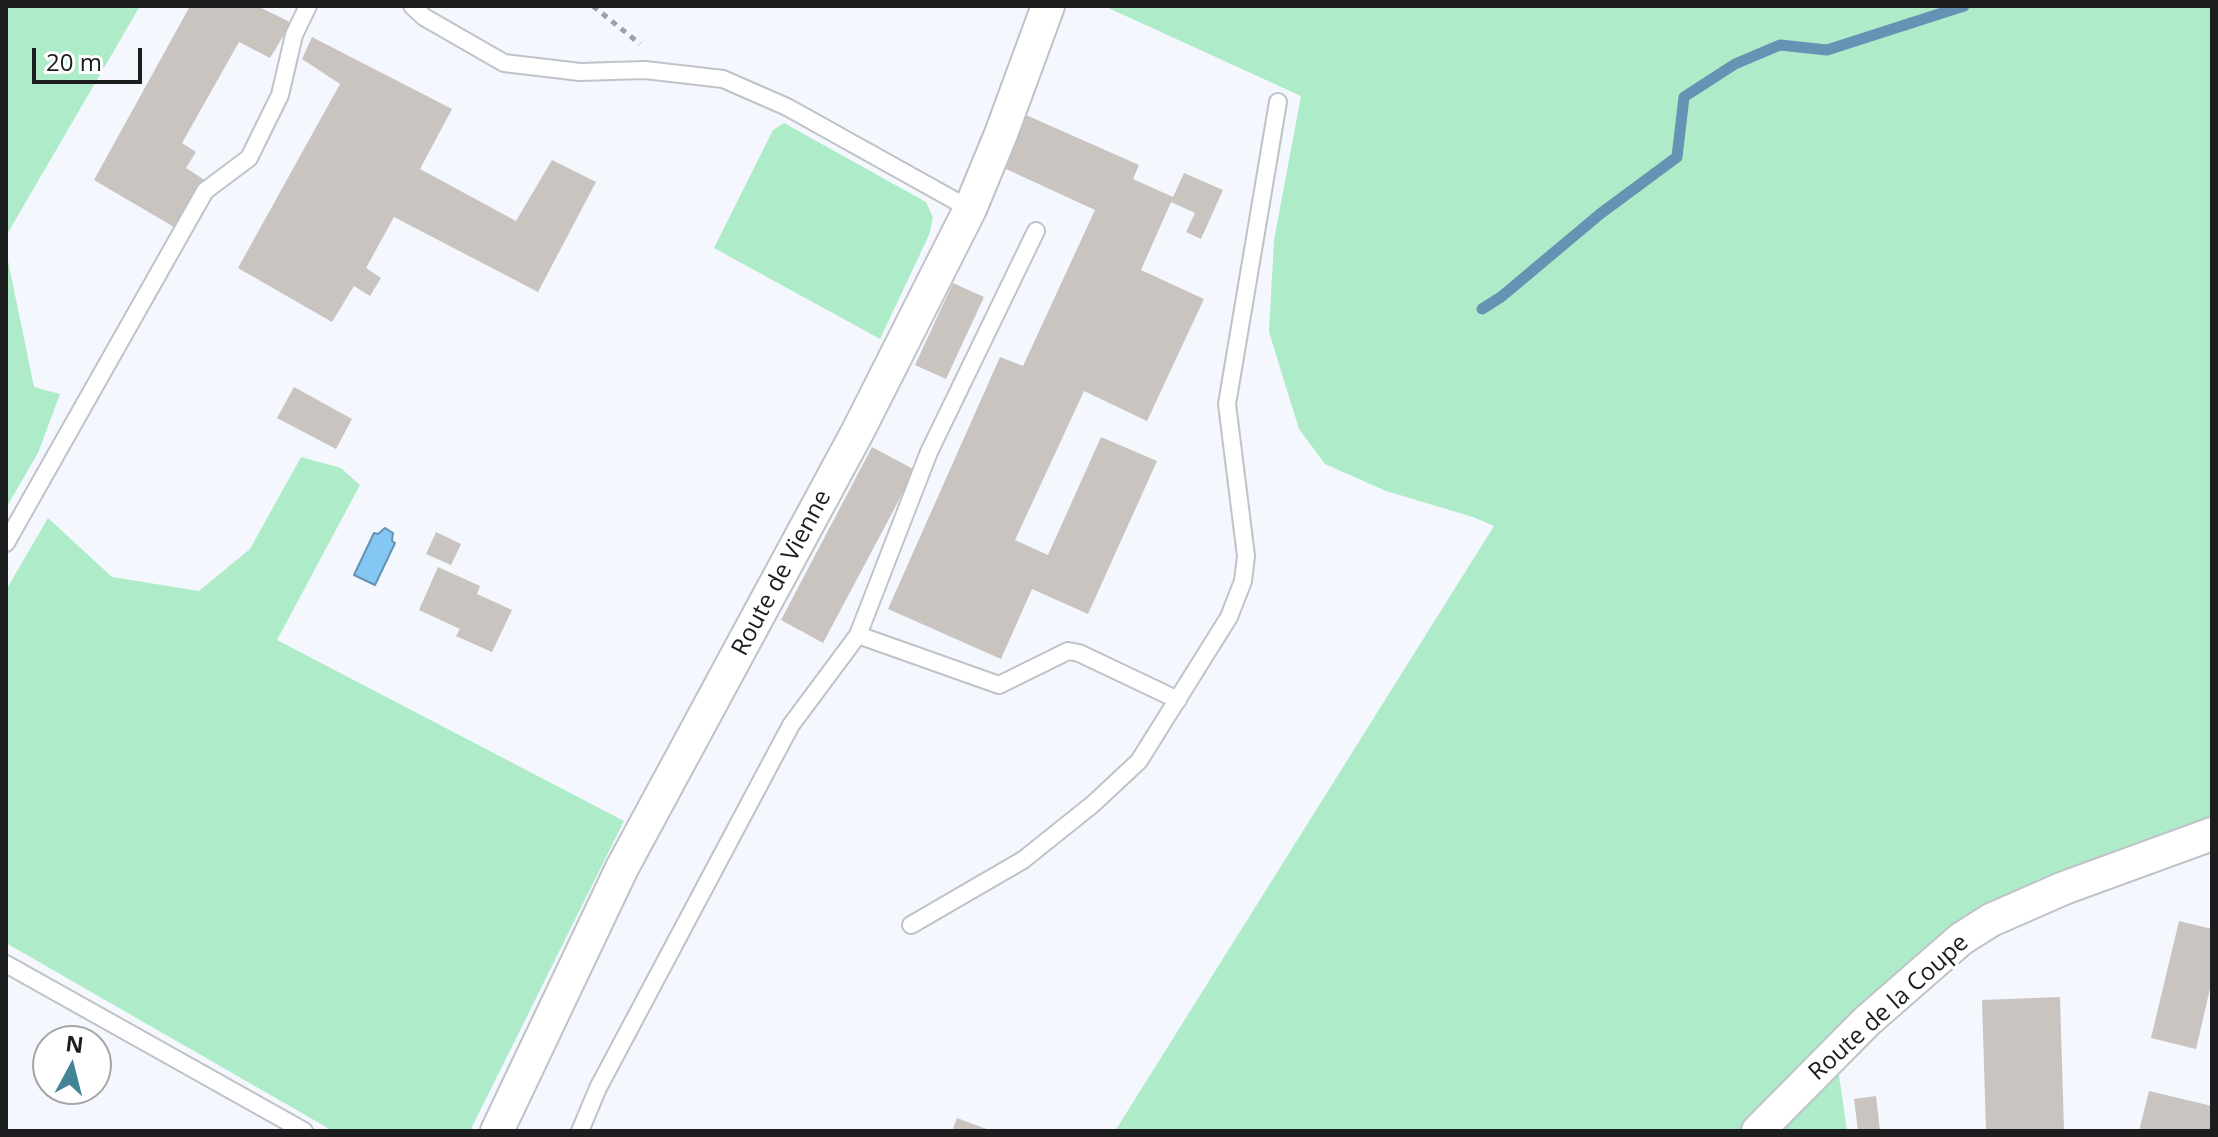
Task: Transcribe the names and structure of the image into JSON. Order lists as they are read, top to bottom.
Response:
{
  "streets": {
    "street": ["Route de Vienne", "Route de la Coupe"]
  },
  "scale_bar": "20 m",
  "north": "top"
}
